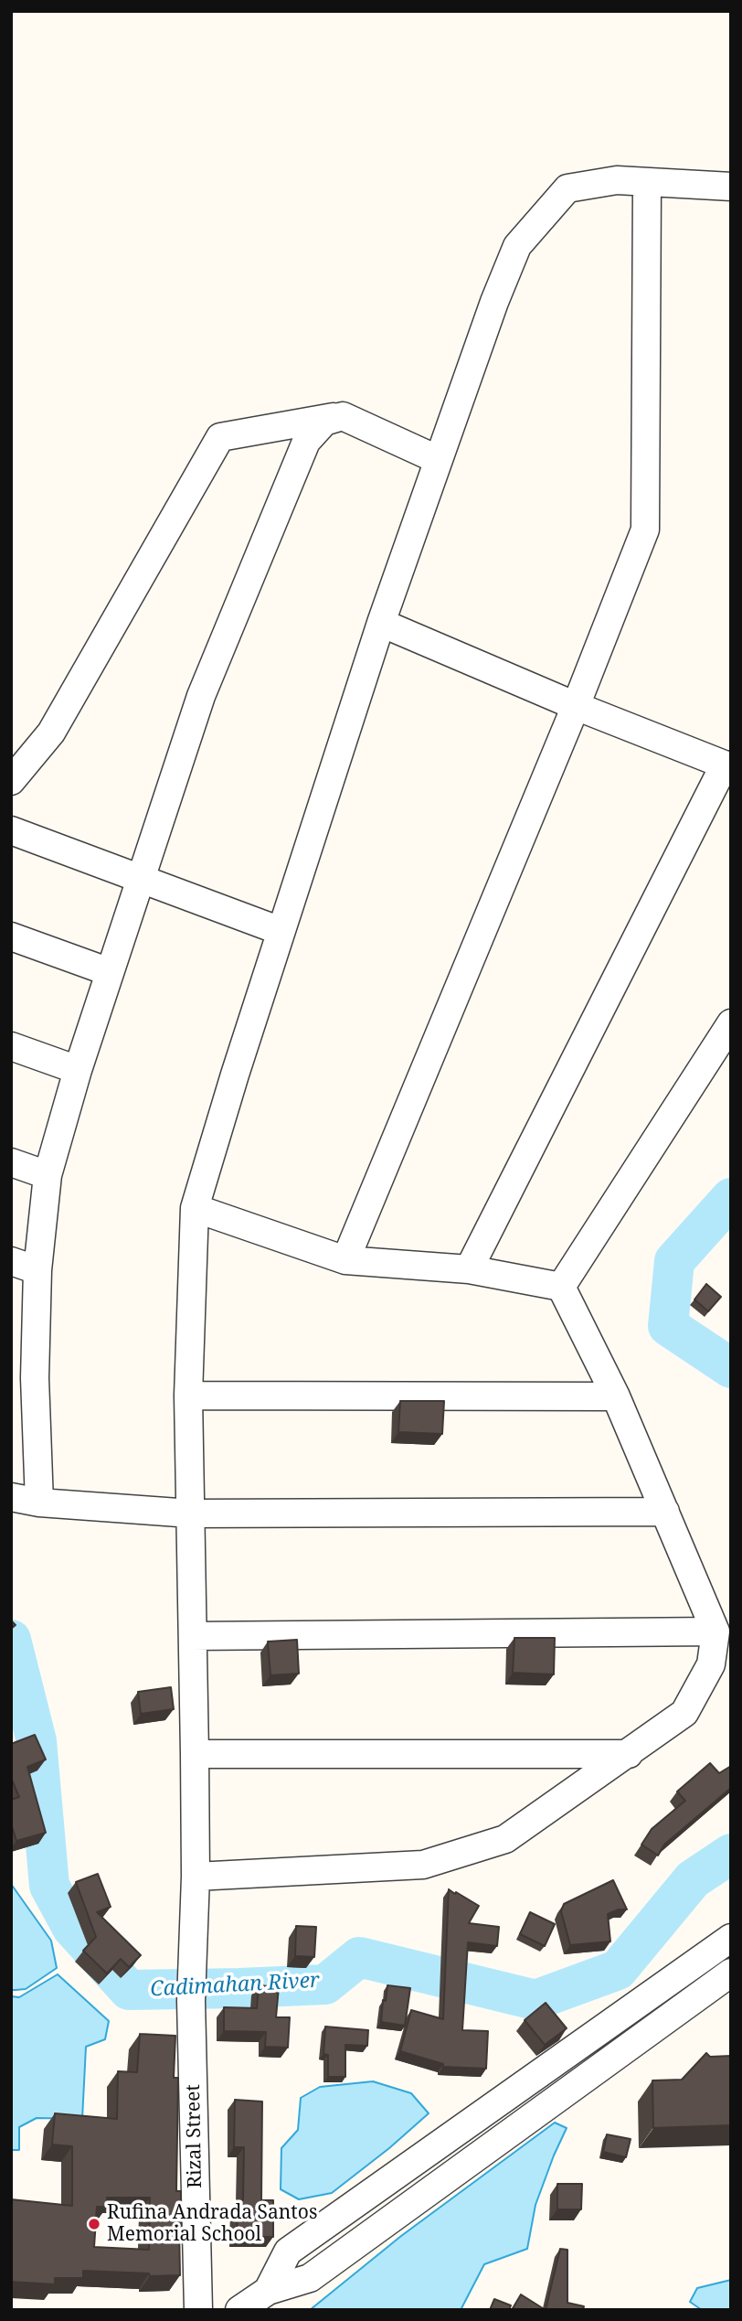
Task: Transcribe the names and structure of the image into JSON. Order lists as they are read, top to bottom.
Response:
{
  "streets": {
    "street": ["Rizal Street"]
  },
  "water": ["Cadimahan River"],
  "places": ["Rufina Andrada Santos Memorial School"]
}
